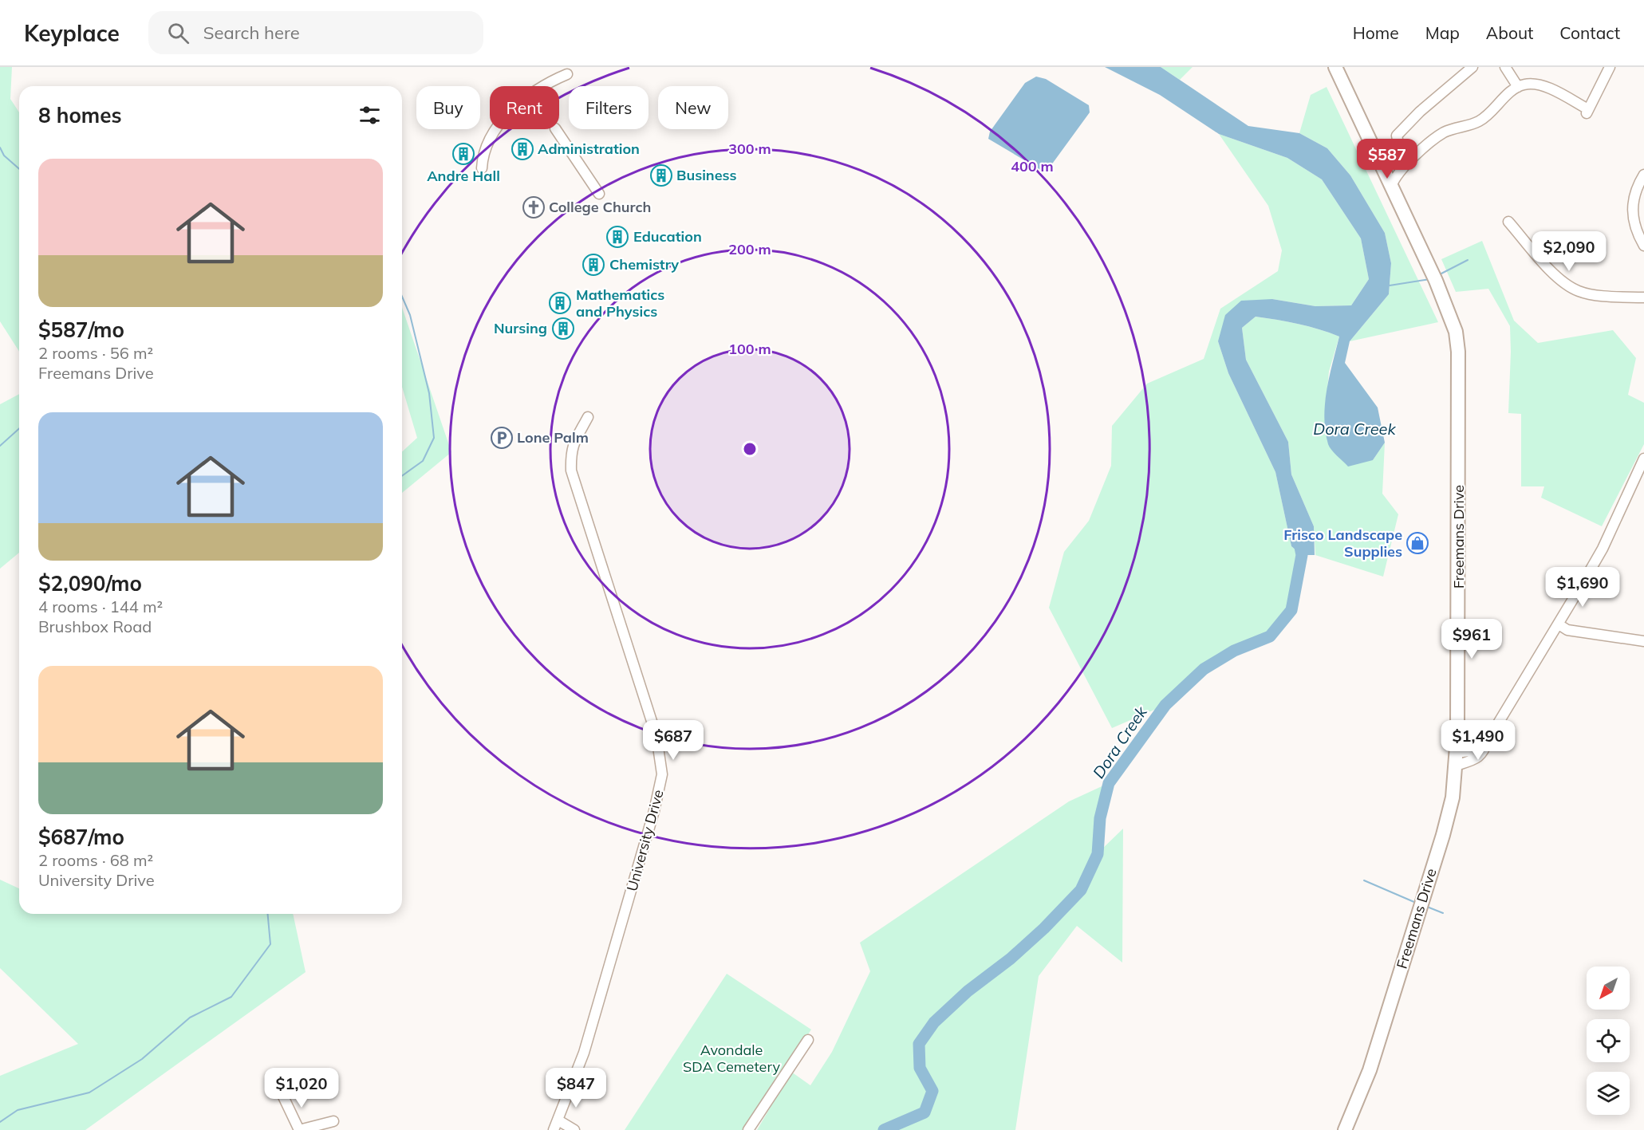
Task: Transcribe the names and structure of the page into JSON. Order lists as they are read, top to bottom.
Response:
{
  "streets": {
    "main road": ["Freemans Drive"],
    "street": ["University Drive"]
  },
  "water": ["Dora Creek"],
  "parks": ["Avondale SDA Cemetery"],
  "places": {
    "building": [
      "Administration",
      "Andre Hall",
      "Business",
      "Education",
      "Chemistry",
      "Mathematics and Physics",
      "Nursing"
    ],
    "church": ["College Church"],
    "parking": ["Lone Palm"],
    "shop": ["Frisco Landscape Supplies"]
  },
  "north": "bottom left",
  "page": {
    "header": "Keyplace",
    "search": "Search here",
    "nav": [
      "Home",
      "Map",
      "About",
      "Contact"
    ],
    "chip": [
      "Buy",
      "Rent",
      "Filters",
      "New"
    ],
    "heading": "8 homes",
    "price": [
      "$587",
      "$2,090",
      "$1,690",
      "$961",
      "$687",
      "$1,490",
      "$1,020",
      "$847"
    ],
    "list": [
      {
        "name": "$587/mo",
        "note": "2 rooms · 56 m² · Freemans Drive"
      },
      {
        "name": "$2,090/mo",
        "note": "4 rooms · 144 m² · Brushbox Road"
      },
      {
        "name": "$687/mo",
        "note": "2 rooms · 68 m² · University Drive"
      }
    ]
  },
  "rings": [
    "300 m",
    "400 m",
    "200 m",
    "100 m"
  ]
}
